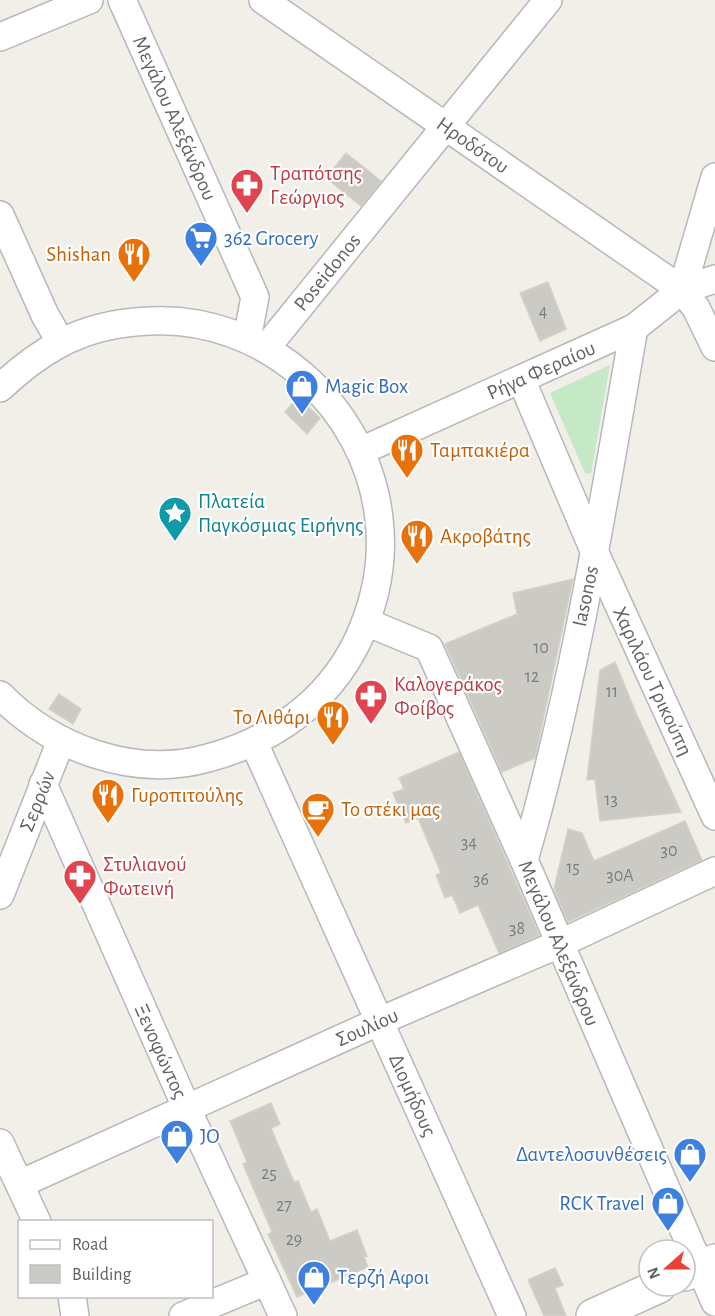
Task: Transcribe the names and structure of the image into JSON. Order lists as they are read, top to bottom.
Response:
{
  "streets": {
    "street": [
      "Μεγάλου Αλεξάνδρου",
      "Ηροδότου",
      "Poseidonos",
      "Ρήγα Φεραίου",
      "Iasonos",
      "Χαριλάου Τρικούπη",
      "Σερρών",
      "Σουλίου",
      "Ξενοφώντος",
      "Διομήδους"
    ]
  },
  "crossings": [
    ["Μεγάλου Αλεξάνδρου", "Poseidonos"],
    ["Μεγάλου Αλεξάνδρου", "Iasonos"],
    ["Μεγάλου Αλεξάνδρου", "Σουλίου"],
    ["Ηροδότου", "Poseidonos"],
    ["Ηροδότου", "Ρήγα Φεραίου"],
    ["Ρήγα Φεραίου", "Iasonos"],
    ["Ρήγα Φεραίου", "Χαριλάου Τρικούπη"],
    ["Iasonos", "Χαριλάου Τρικούπη"],
    ["Σερρών", "Ξενοφώντος"],
    ["Σουλίου", "Ξενοφώντος"],
    ["Σουλίου", "Διομήδους"]
  ],
  "places": {
    "pharmacy": ["Τραπότσης Γεώργιος", "Καλογεράκος Φοίβος", "Στυλιανού Φωτεινή"],
    "supermarket": ["362 Grocery"],
    "restaurant": [
      "Shishan",
      "Ταμπακιέρα",
      "Ακροβάτης",
      "Το Λιθάρι",
      "Γυροπιτούλης"
    ],
    "shop": [
      "Magic Box",
      "JO",
      "Δαντελοσυνθέσεις",
      "RCK Travel",
      "Τερζή Αφοι"
    ],
    "place": ["Πλατεία Παγκόσμιας Ειρήνης"],
    "cafe": ["Το στέκι μας"]
  },
  "house_numbers": [
    "4",
    "10",
    "12",
    "11",
    "13",
    "34",
    "30",
    "15",
    "30A",
    "36",
    "38",
    "25",
    "27",
    "29"
  ],
  "legend": ["Road", "Building"],
  "north": "left"
}
